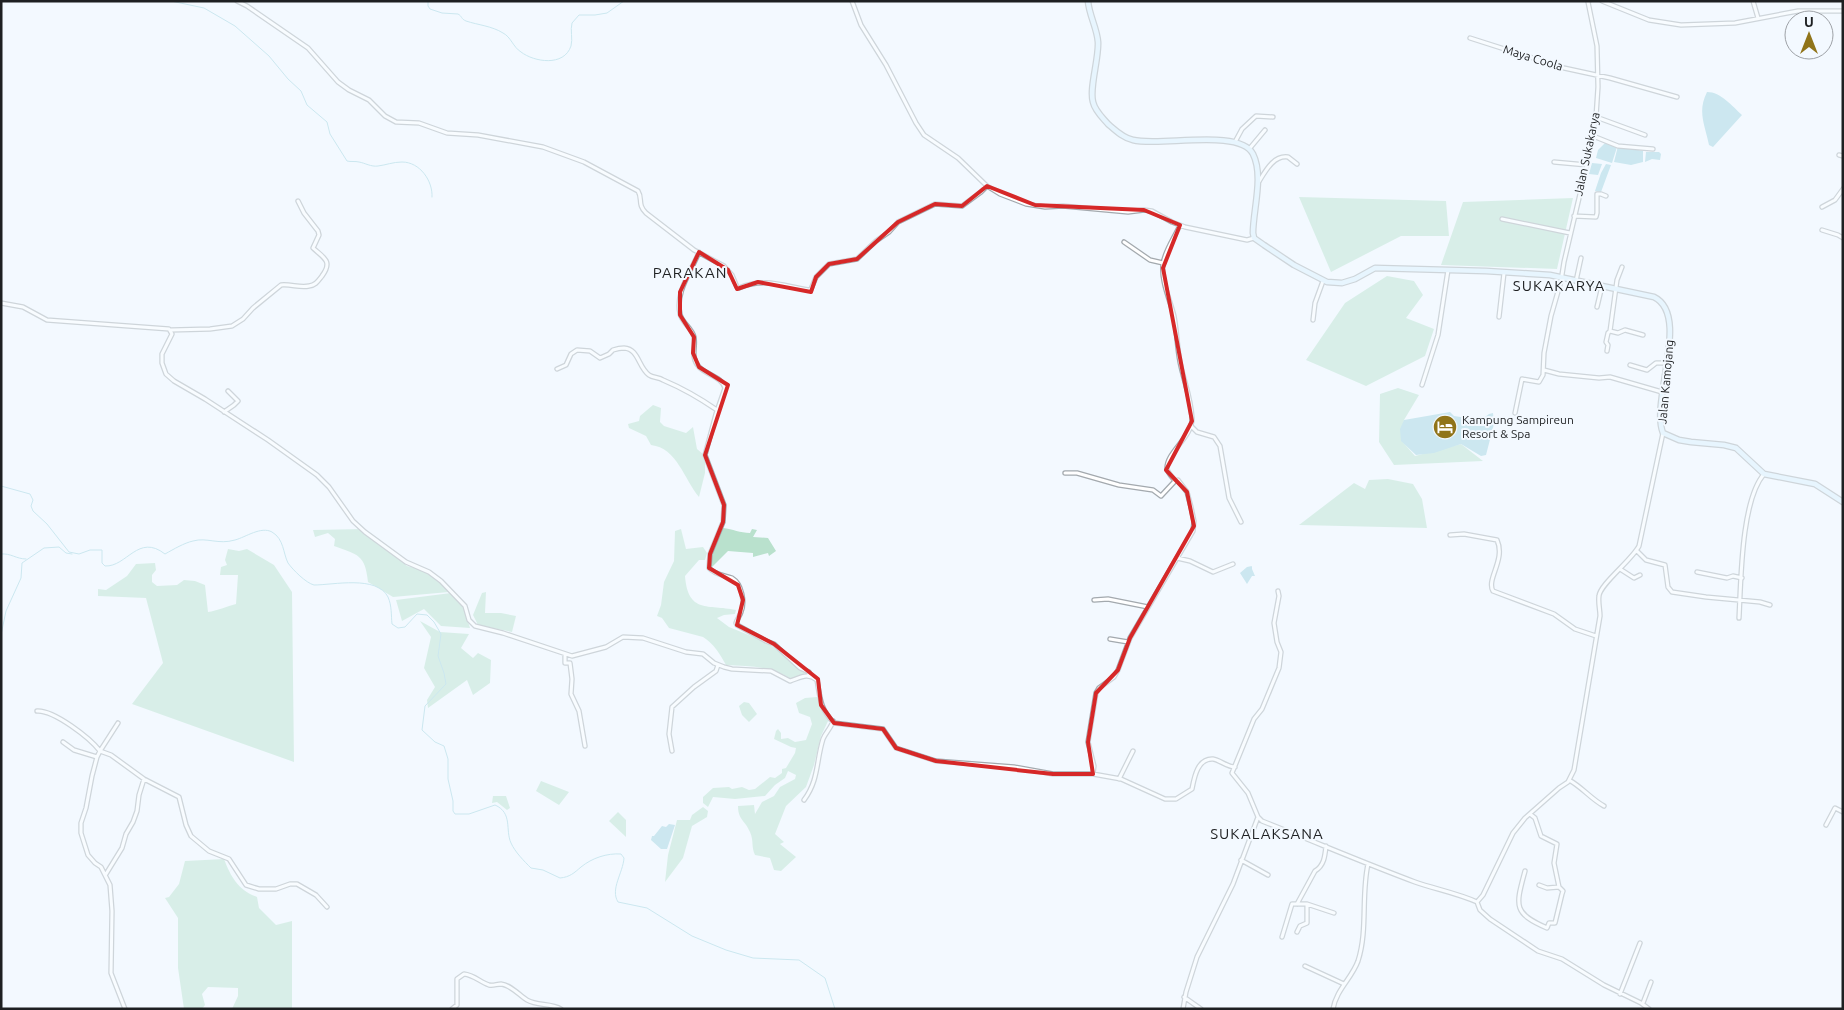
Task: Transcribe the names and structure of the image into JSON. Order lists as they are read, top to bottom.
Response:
{
  "streets": {
    "main road": ["Jalan Kamojang"],
    "street": ["Maya Coola", "Jalan Sukakarya"]
  },
  "crossings": [
    ["Maya Coola", "Jalan Sukakarya"]
  ],
  "districts": ["PARAKAN", "SUKAKARYA", "SUKALAKSANA"],
  "places": {
    "hotel": ["Kampung Sampireun Resort & Spa"]
  },
  "north": "top"
}
